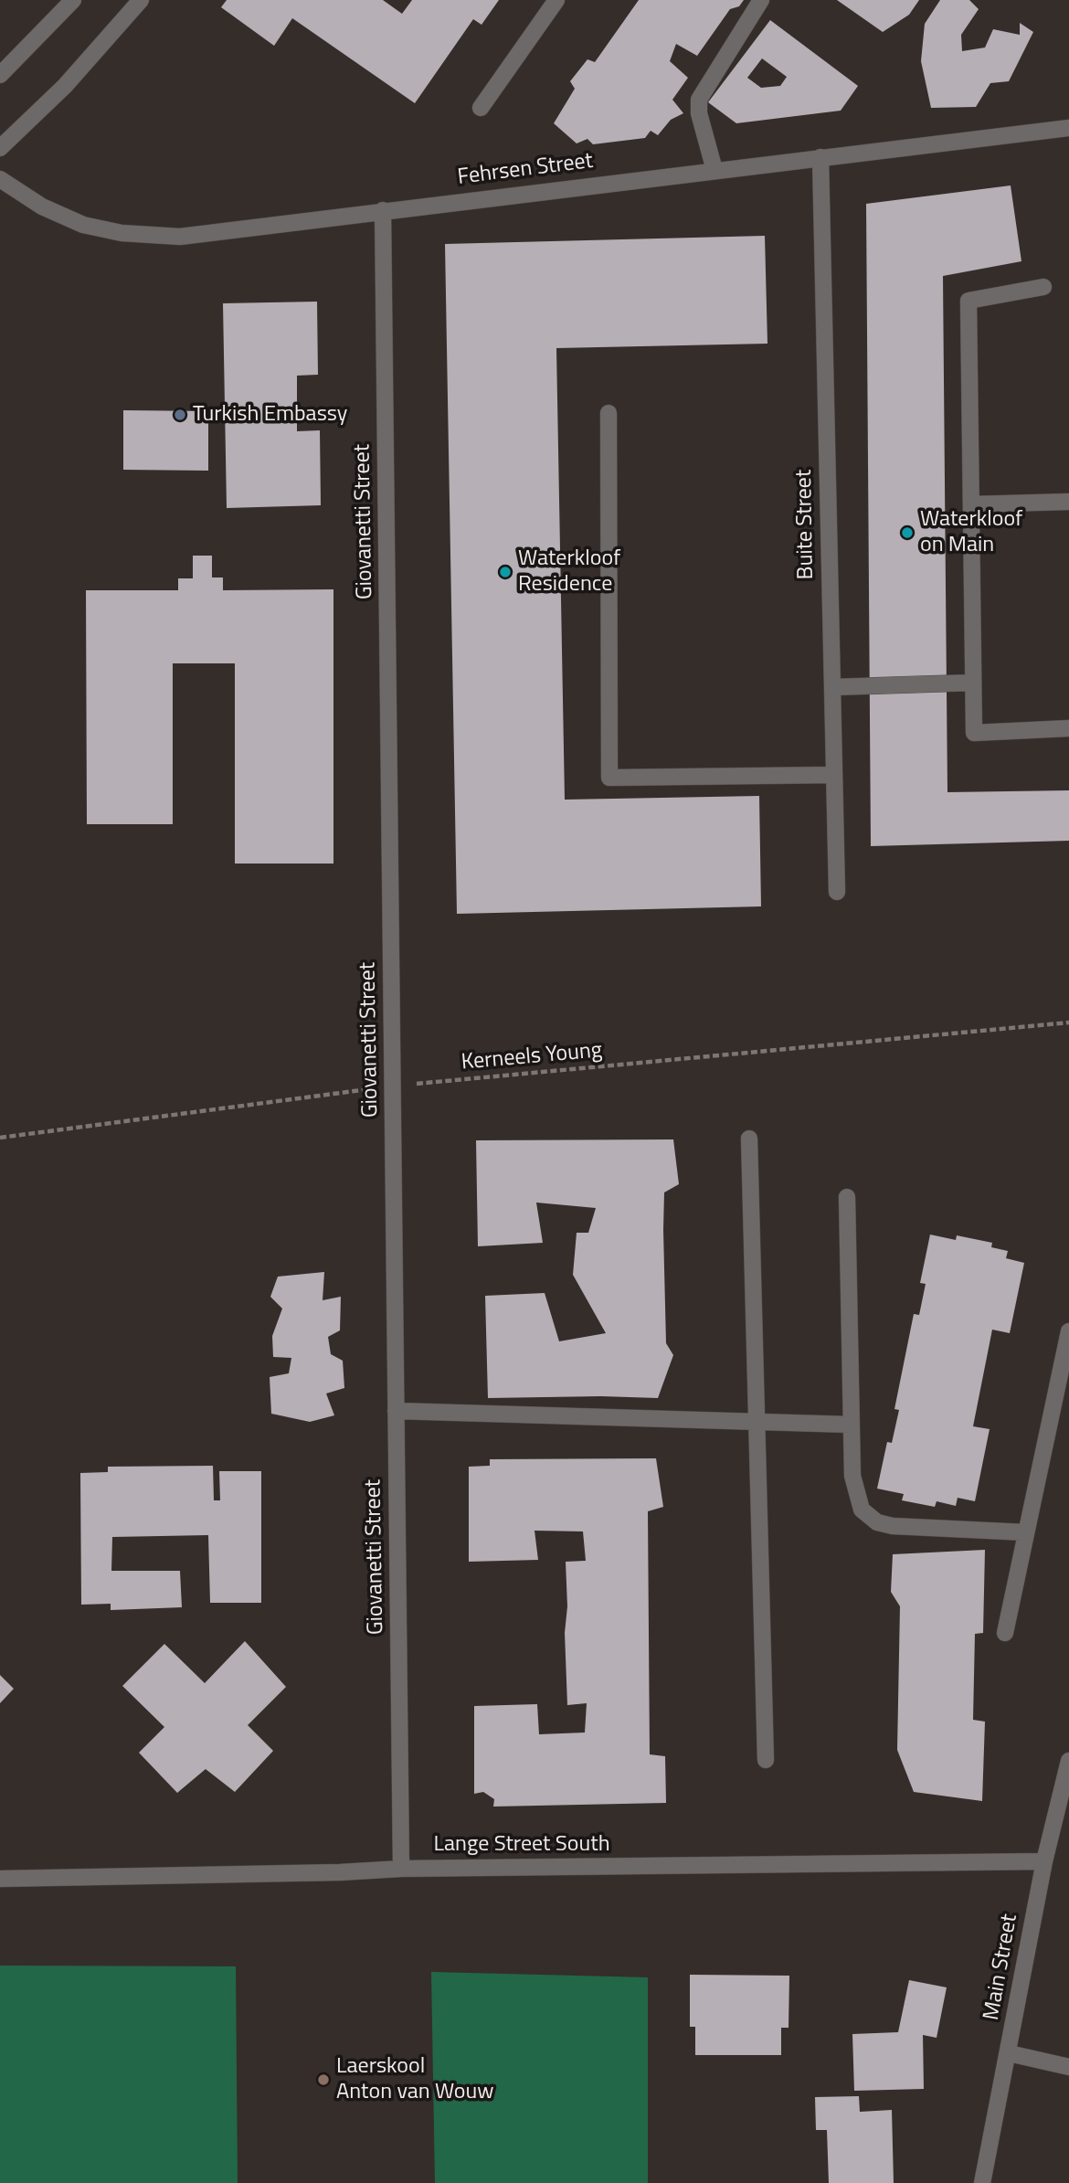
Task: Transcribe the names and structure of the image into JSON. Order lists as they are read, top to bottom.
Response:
{
  "streets": {
    "street": [
      "Fehrsen Street",
      "Giovanetti Street",
      "Buite Street",
      "Lange Street South",
      "Main Street"
    ],
    "path": ["Kerneels Young"]
  },
  "crossings": [
    ["Fehrsen Street", "Giovanetti Street"],
    ["Fehrsen Street", "Buite Street"],
    ["Giovanetti Street", "Kerneels Young"],
    ["Giovanetti Street", "Lange Street South"],
    ["Lange Street South", "Main Street"]
  ],
  "places": [
    "Turkish Embassy",
    "Waterkloof on Main",
    "Waterkloof Residence",
    "Laerskool Anton van Wouw"
  ]
}
